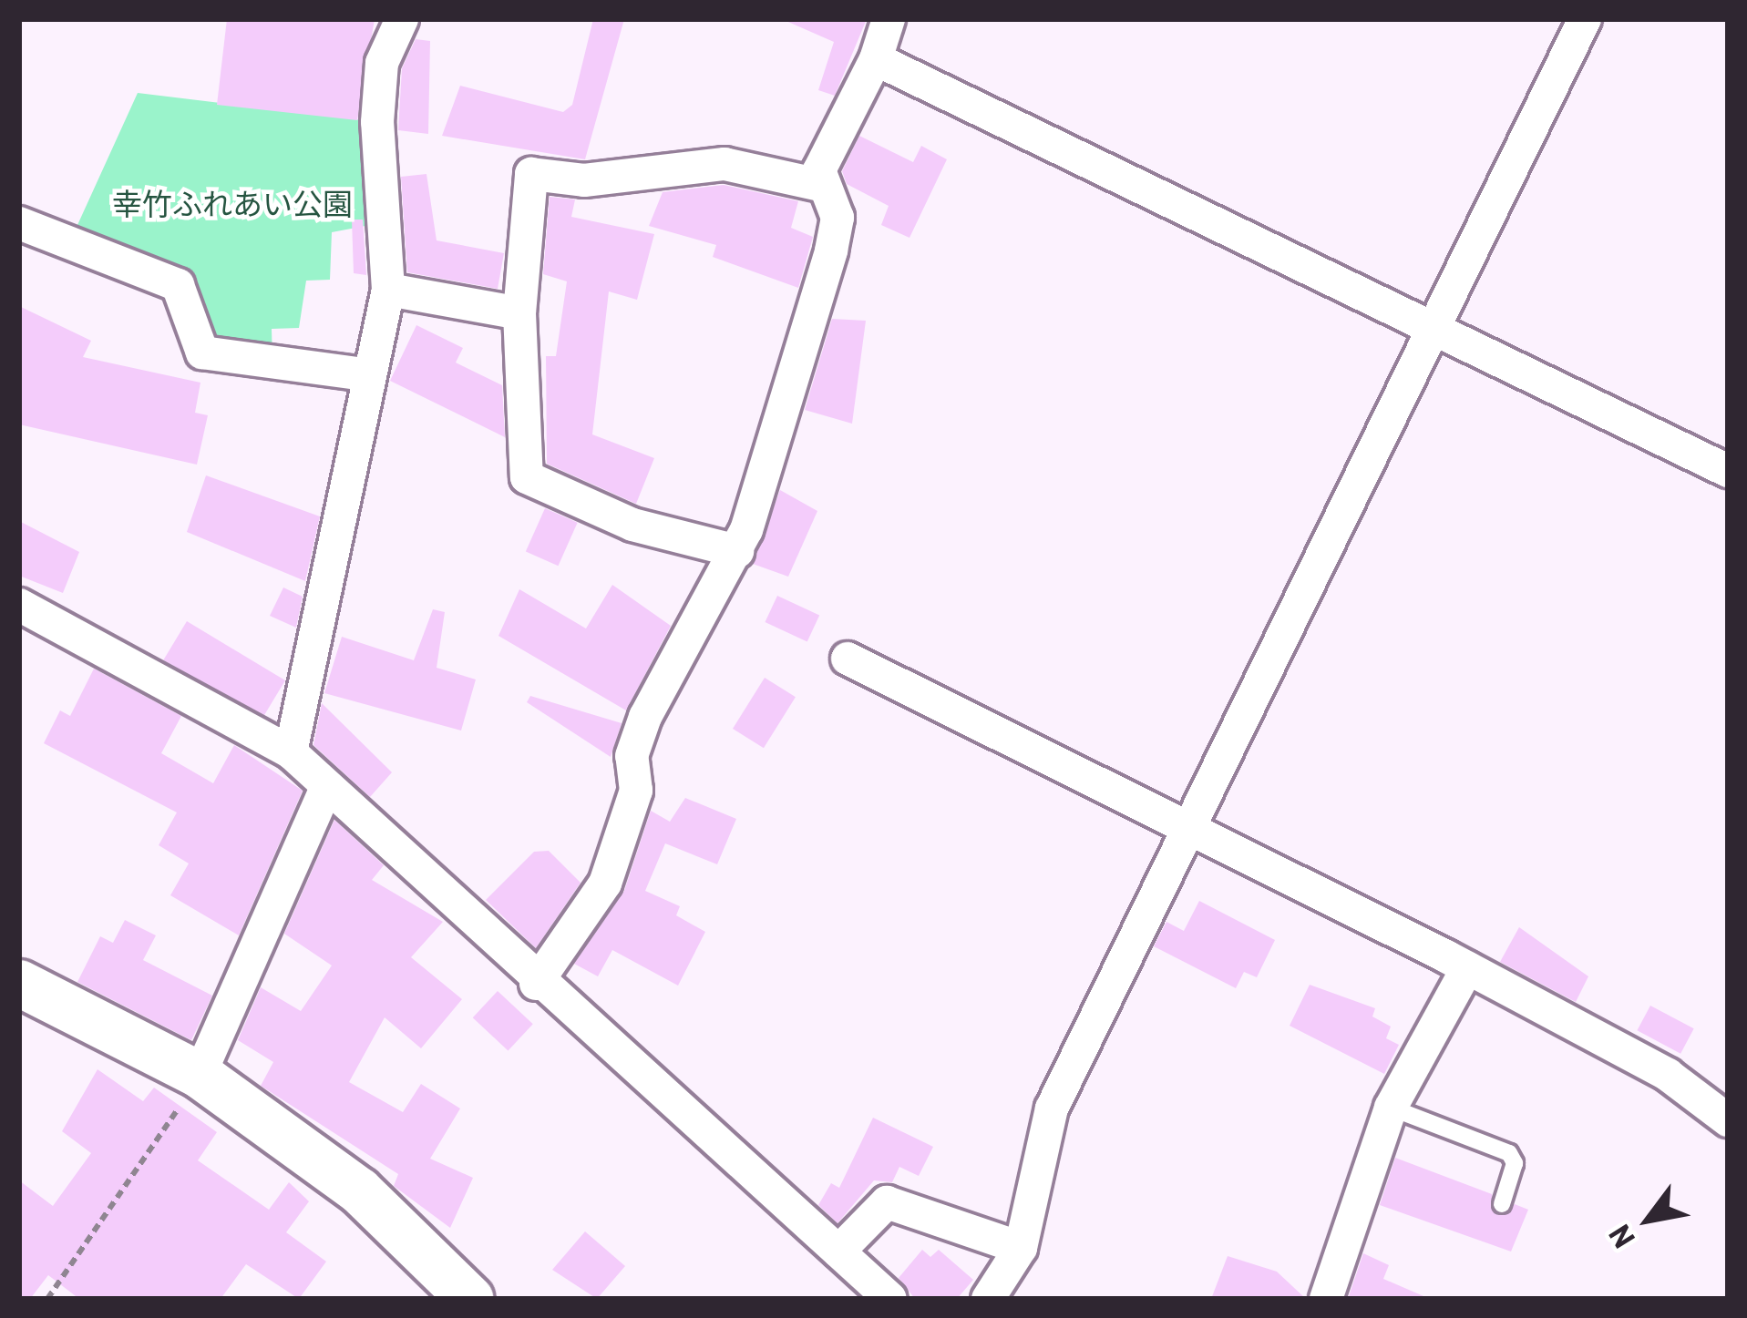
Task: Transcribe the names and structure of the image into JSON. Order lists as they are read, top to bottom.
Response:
{
  "parks": ["幸竹ふれあい公園"],
  "north": "bottom left"
}
